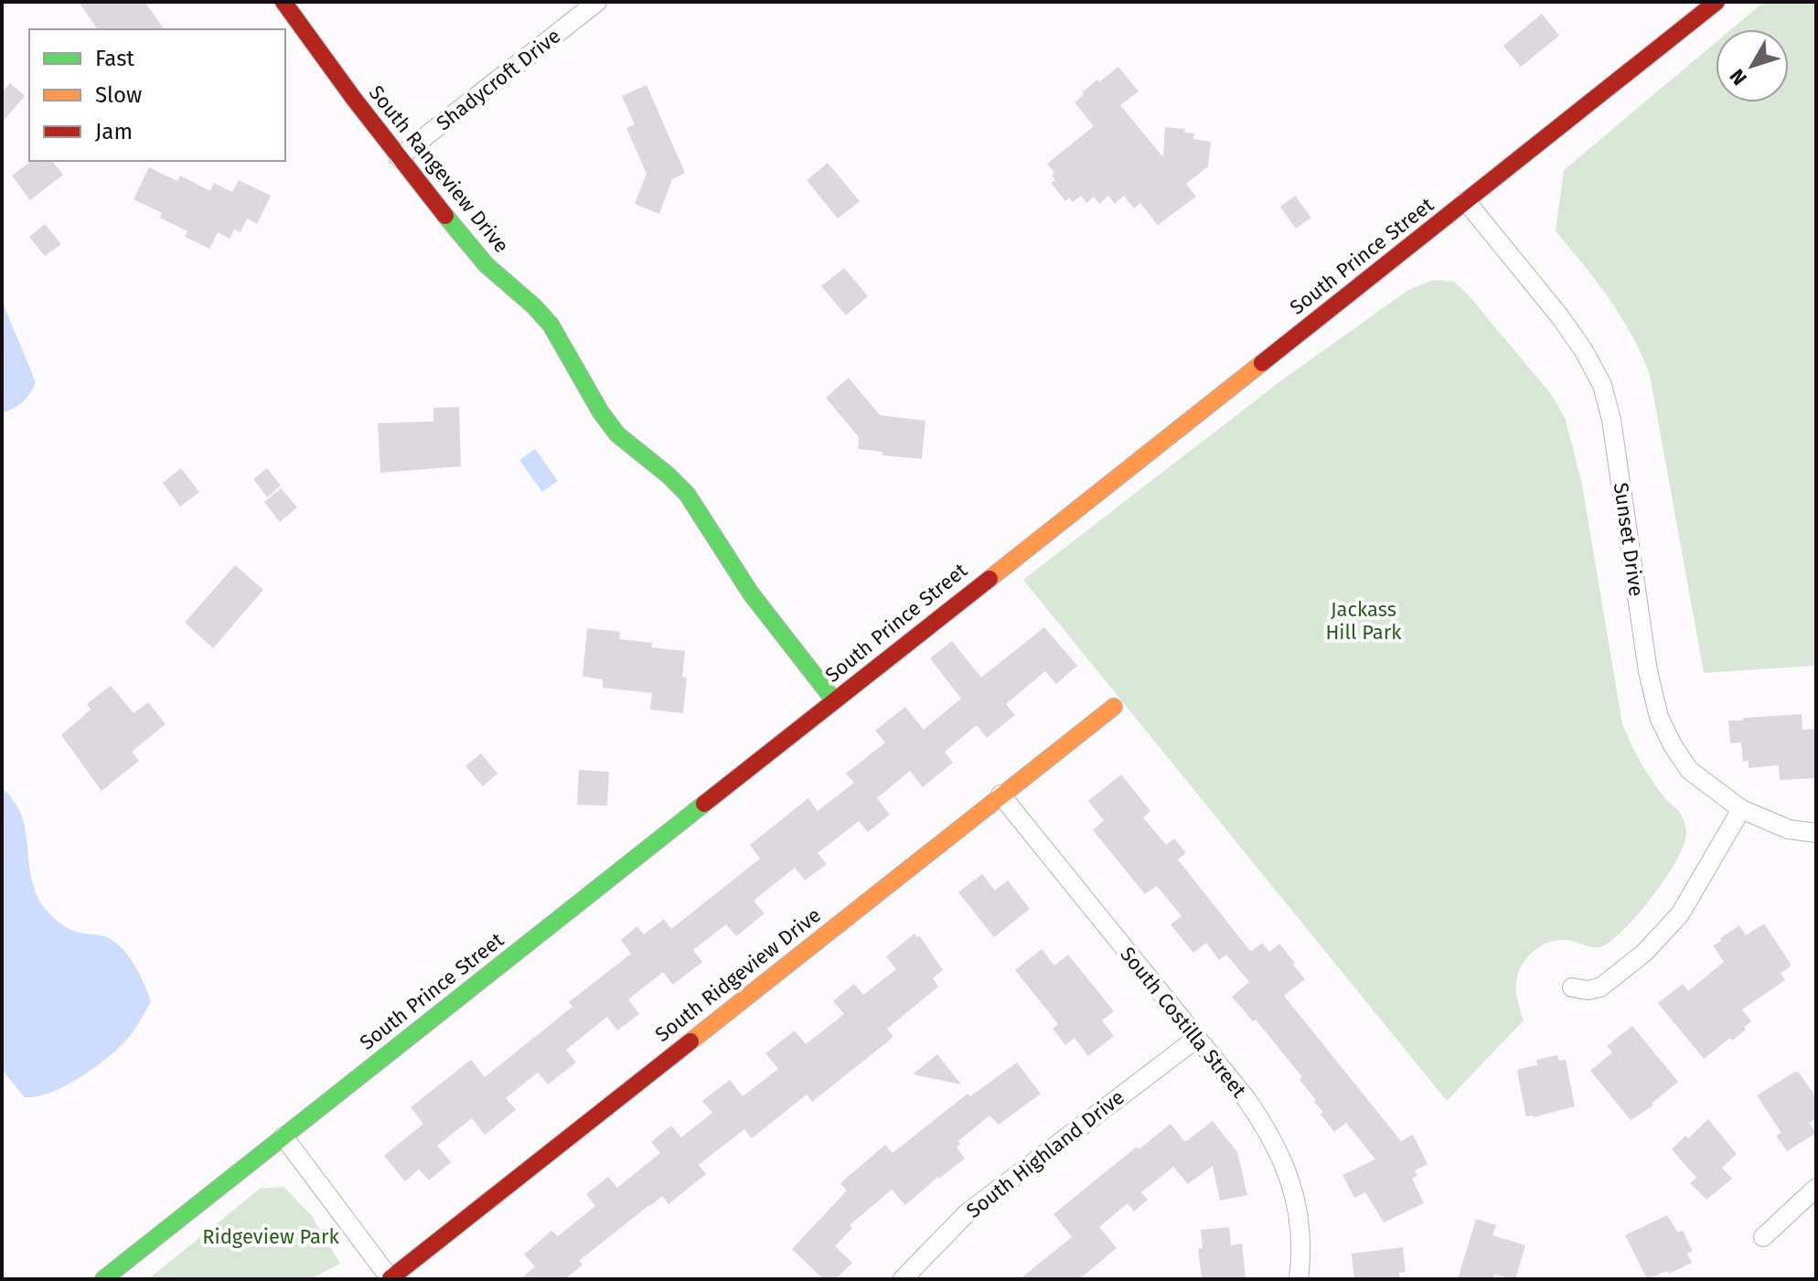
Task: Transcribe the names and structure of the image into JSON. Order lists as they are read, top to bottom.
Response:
{
  "streets": {
    "street": [
      "Shadycroft Drive",
      "South Rangeview Drive",
      "South Prince Street",
      "Sunset Drive",
      "South Ridgeview Drive",
      "South Costilla Street",
      "South Highland Drive"
    ]
  },
  "crossings": [
    ["Shadycroft Drive", "South Rangeview Drive"],
    ["South Rangeview Drive", "South Prince Street"],
    ["South Prince Street", "Sunset Drive"],
    ["South Ridgeview Drive", "South Costilla Street"],
    ["South Costilla Street", "South Highland Drive"]
  ],
  "parks": ["Jackass Hill Park", "Ridgeview Park"],
  "legend": ["Fast", "Slow", "Jam"],
  "north": "bottom left"
}
